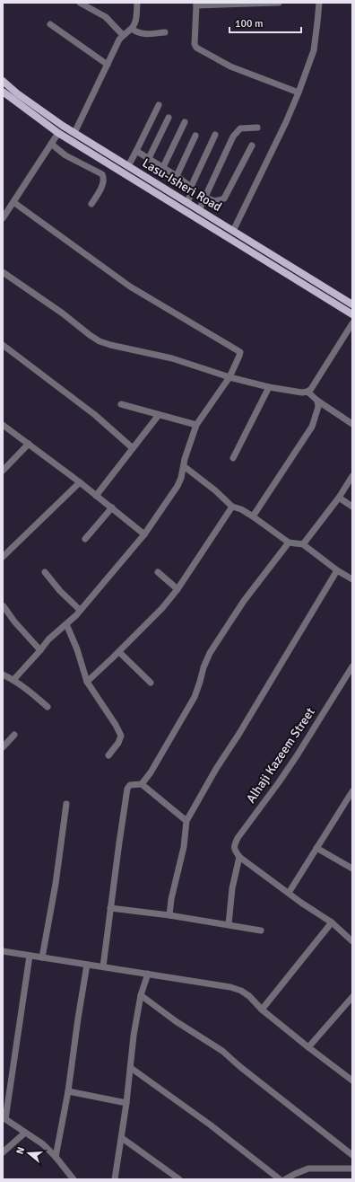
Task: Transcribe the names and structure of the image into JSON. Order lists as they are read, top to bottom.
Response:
{
  "streets": {
    "main road": ["Lasu-Isheri Road"],
    "street": ["Alhaji Kazeem Street"]
  },
  "scale_bar": "100 m",
  "north": "left"
}
